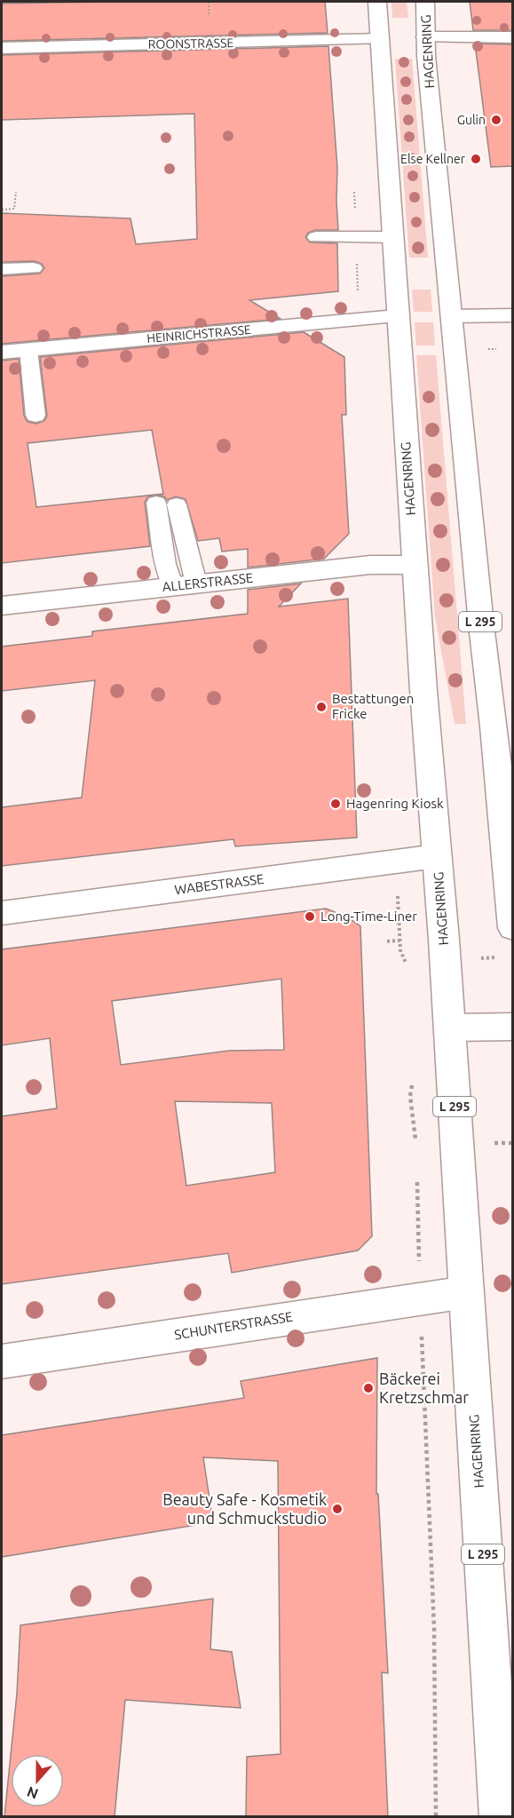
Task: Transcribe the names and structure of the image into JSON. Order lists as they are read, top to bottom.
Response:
{
  "streets": {
    "main road": [
      "ROONSTRASSE",
      "HAGENRING",
      "HEINRICHSTRASSE",
      "ALLERSTRASSE",
      "L 295",
      "WABESTRASSE",
      "SCHUNTERSTRASSE"
    ]
  },
  "crossings": [
    ["ROONSTRASSE", "HAGENRING"],
    ["HAGENRING", "HEINRICHSTRASSE"],
    ["HAGENRING", "ALLERSTRASSE"],
    ["HAGENRING", "WABESTRASSE"],
    ["HAGENRING", "SCHUNTERSTRASSE"]
  ],
  "places": [
    "Gulin",
    "Else Kellner",
    "Bestattungen Fricke",
    "Hagenring Kiosk",
    "Long-Time-Liner",
    "Bäckerei Kretzschmar",
    "Beauty Safe - Kosmetik und Schmuckstudio"
  ],
  "north": "bottom"
}
